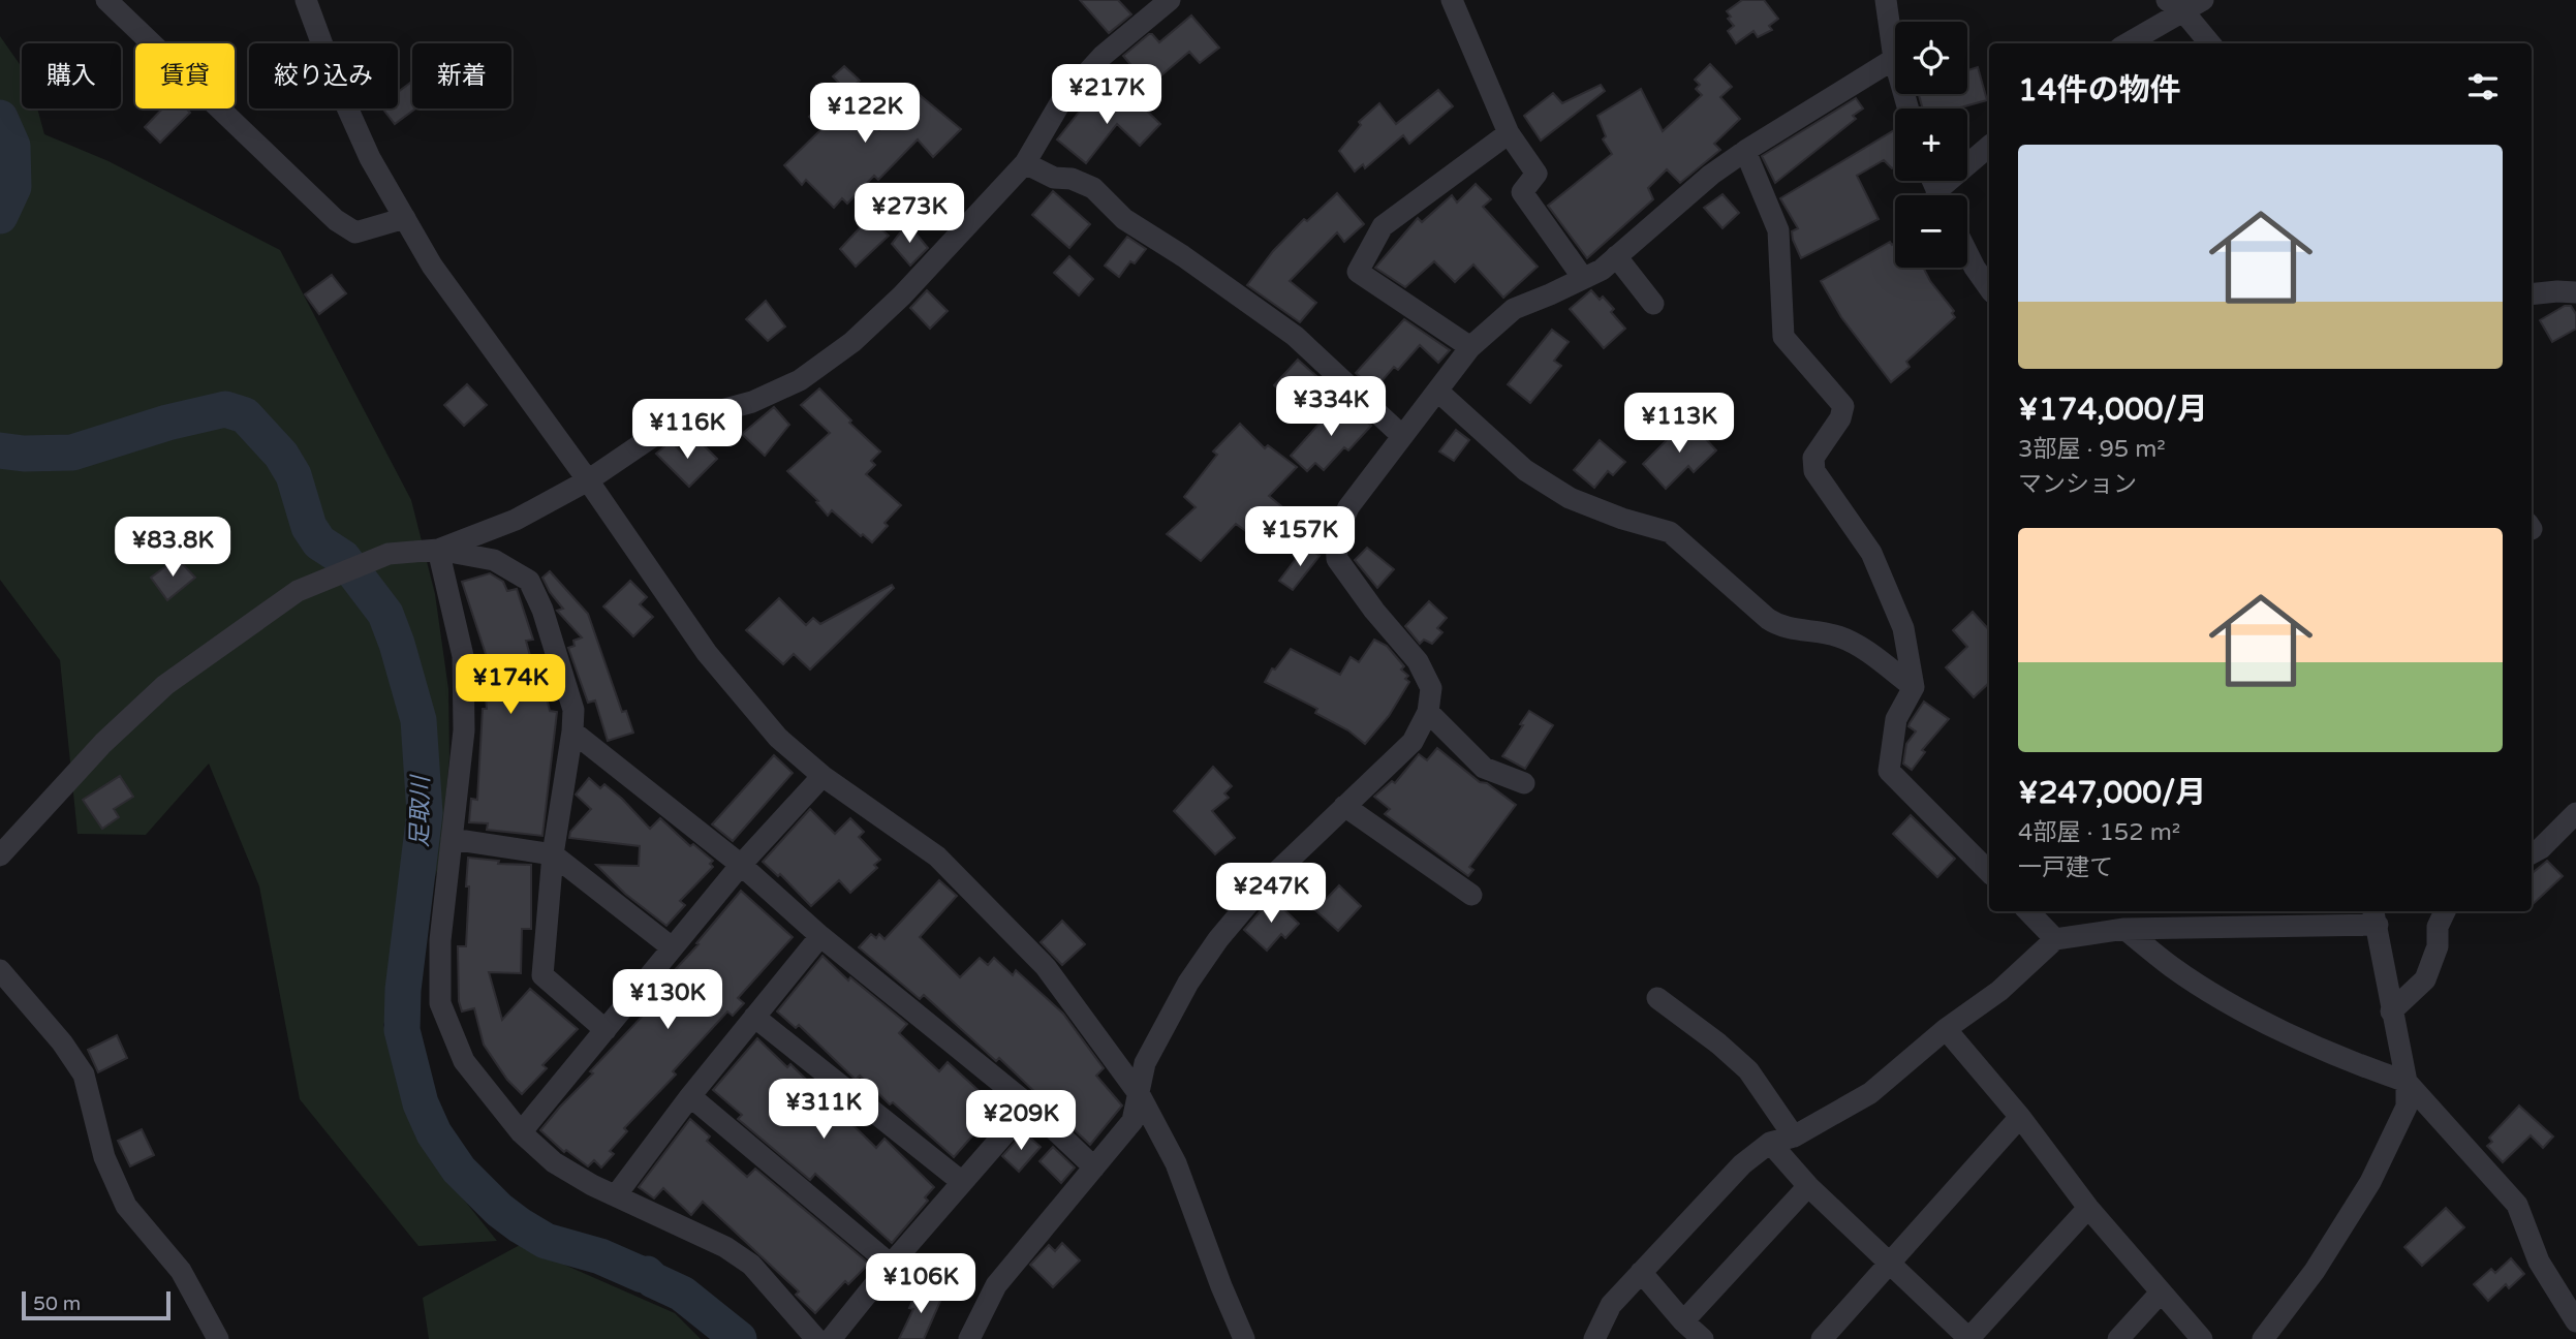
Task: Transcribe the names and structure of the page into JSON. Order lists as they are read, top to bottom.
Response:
{
  "water": ["足取川"],
  "scale_bar": "50 m",
  "page": {
    "map_buttons": ["+", "−"],
    "chip": [
      "購入",
      "賃貸",
      "絞り込み",
      "新着"
    ],
    "heading": "14件の物件",
    "price": [
      "¥217K",
      "¥122K",
      "¥273K",
      "¥334K",
      "¥113K",
      "¥116K",
      "¥157K",
      "¥83.8K",
      "¥174K",
      "¥247K",
      "¥130K",
      "¥311K",
      "¥209K",
      "¥106K"
    ],
    "list": [
      {
        "name": "¥174,000/月",
        "note": "3部屋 · 95 m² · マンション"
      },
      {
        "name": "¥247,000/月",
        "note": "4部屋 · 152 m² · 一戸建て"
      }
    ],
    "scale": "50 m"
  }
}
